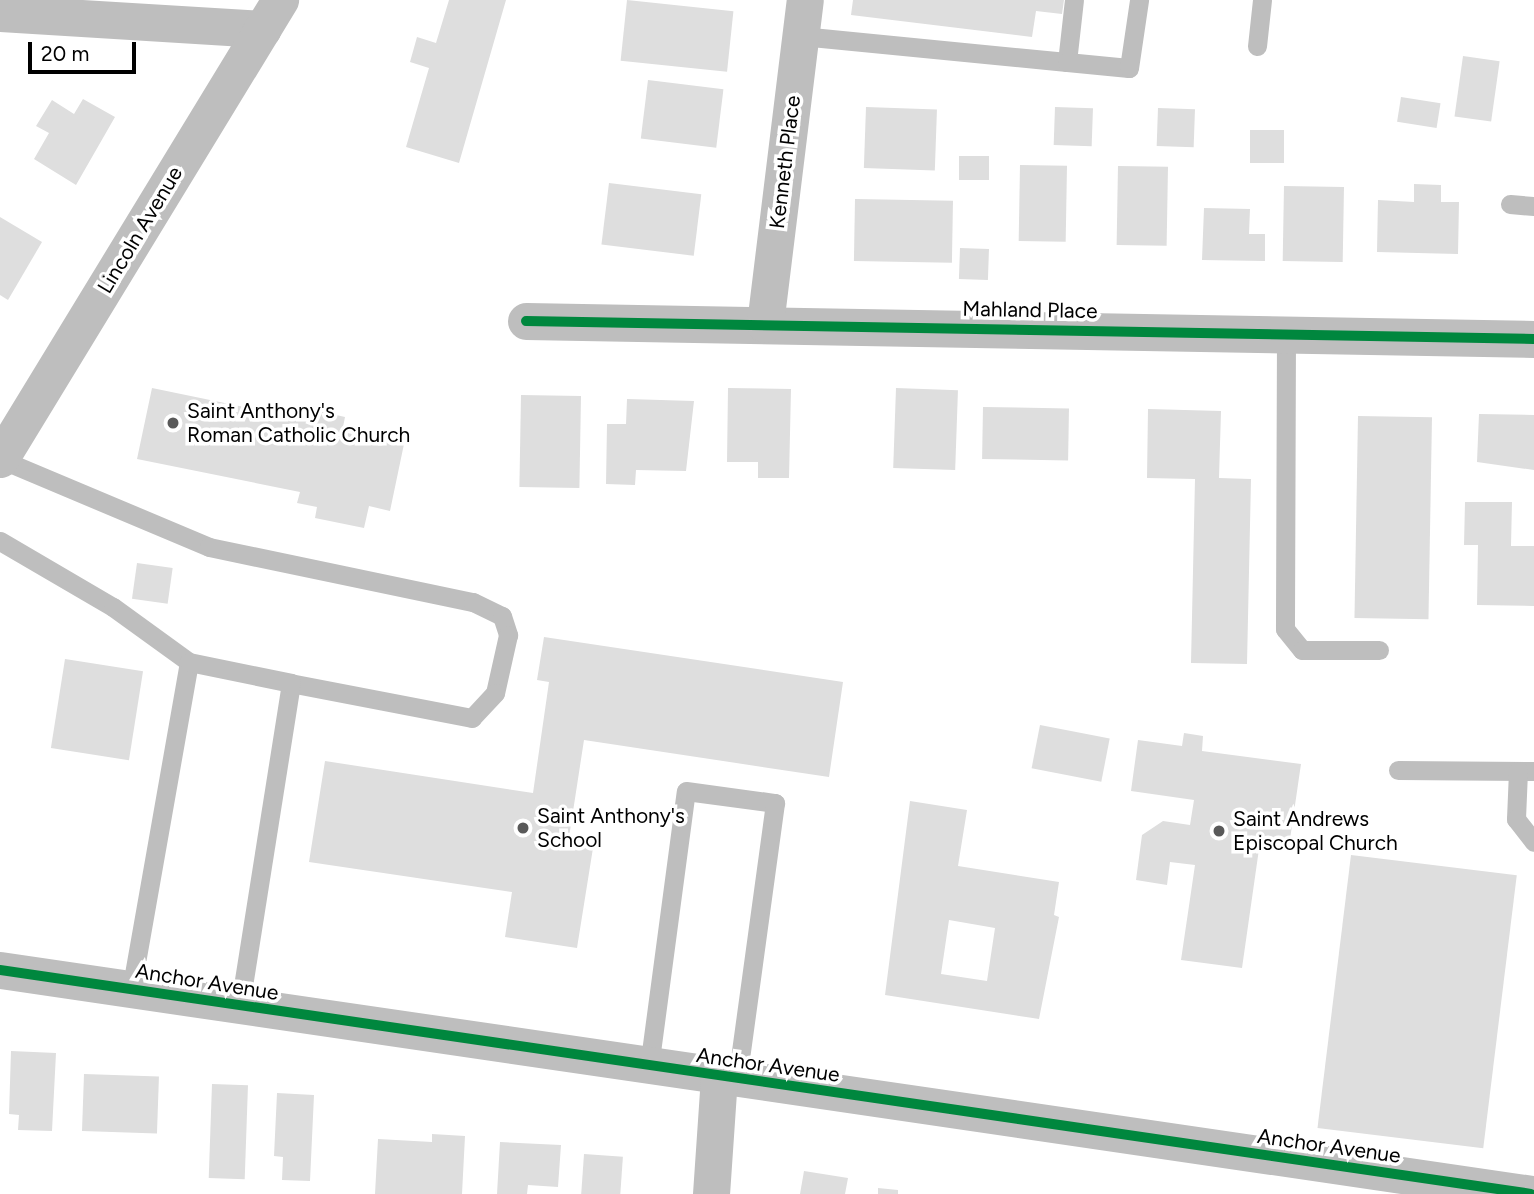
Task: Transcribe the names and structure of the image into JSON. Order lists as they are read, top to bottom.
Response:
{
  "streets": {
    "street": [
      "Kenneth Place",
      "Lincoln Avenue",
      "Mahland Place",
      "Anchor Avenue"
    ]
  },
  "crossings": [
    ["Kenneth Place", "Mahland Place"]
  ],
  "places": ["Saint Anthony's Roman Catholic Church", "Saint Anthony's School", "Saint Andrews Episcopal Church"],
  "scale_bar": "20 m"
}
